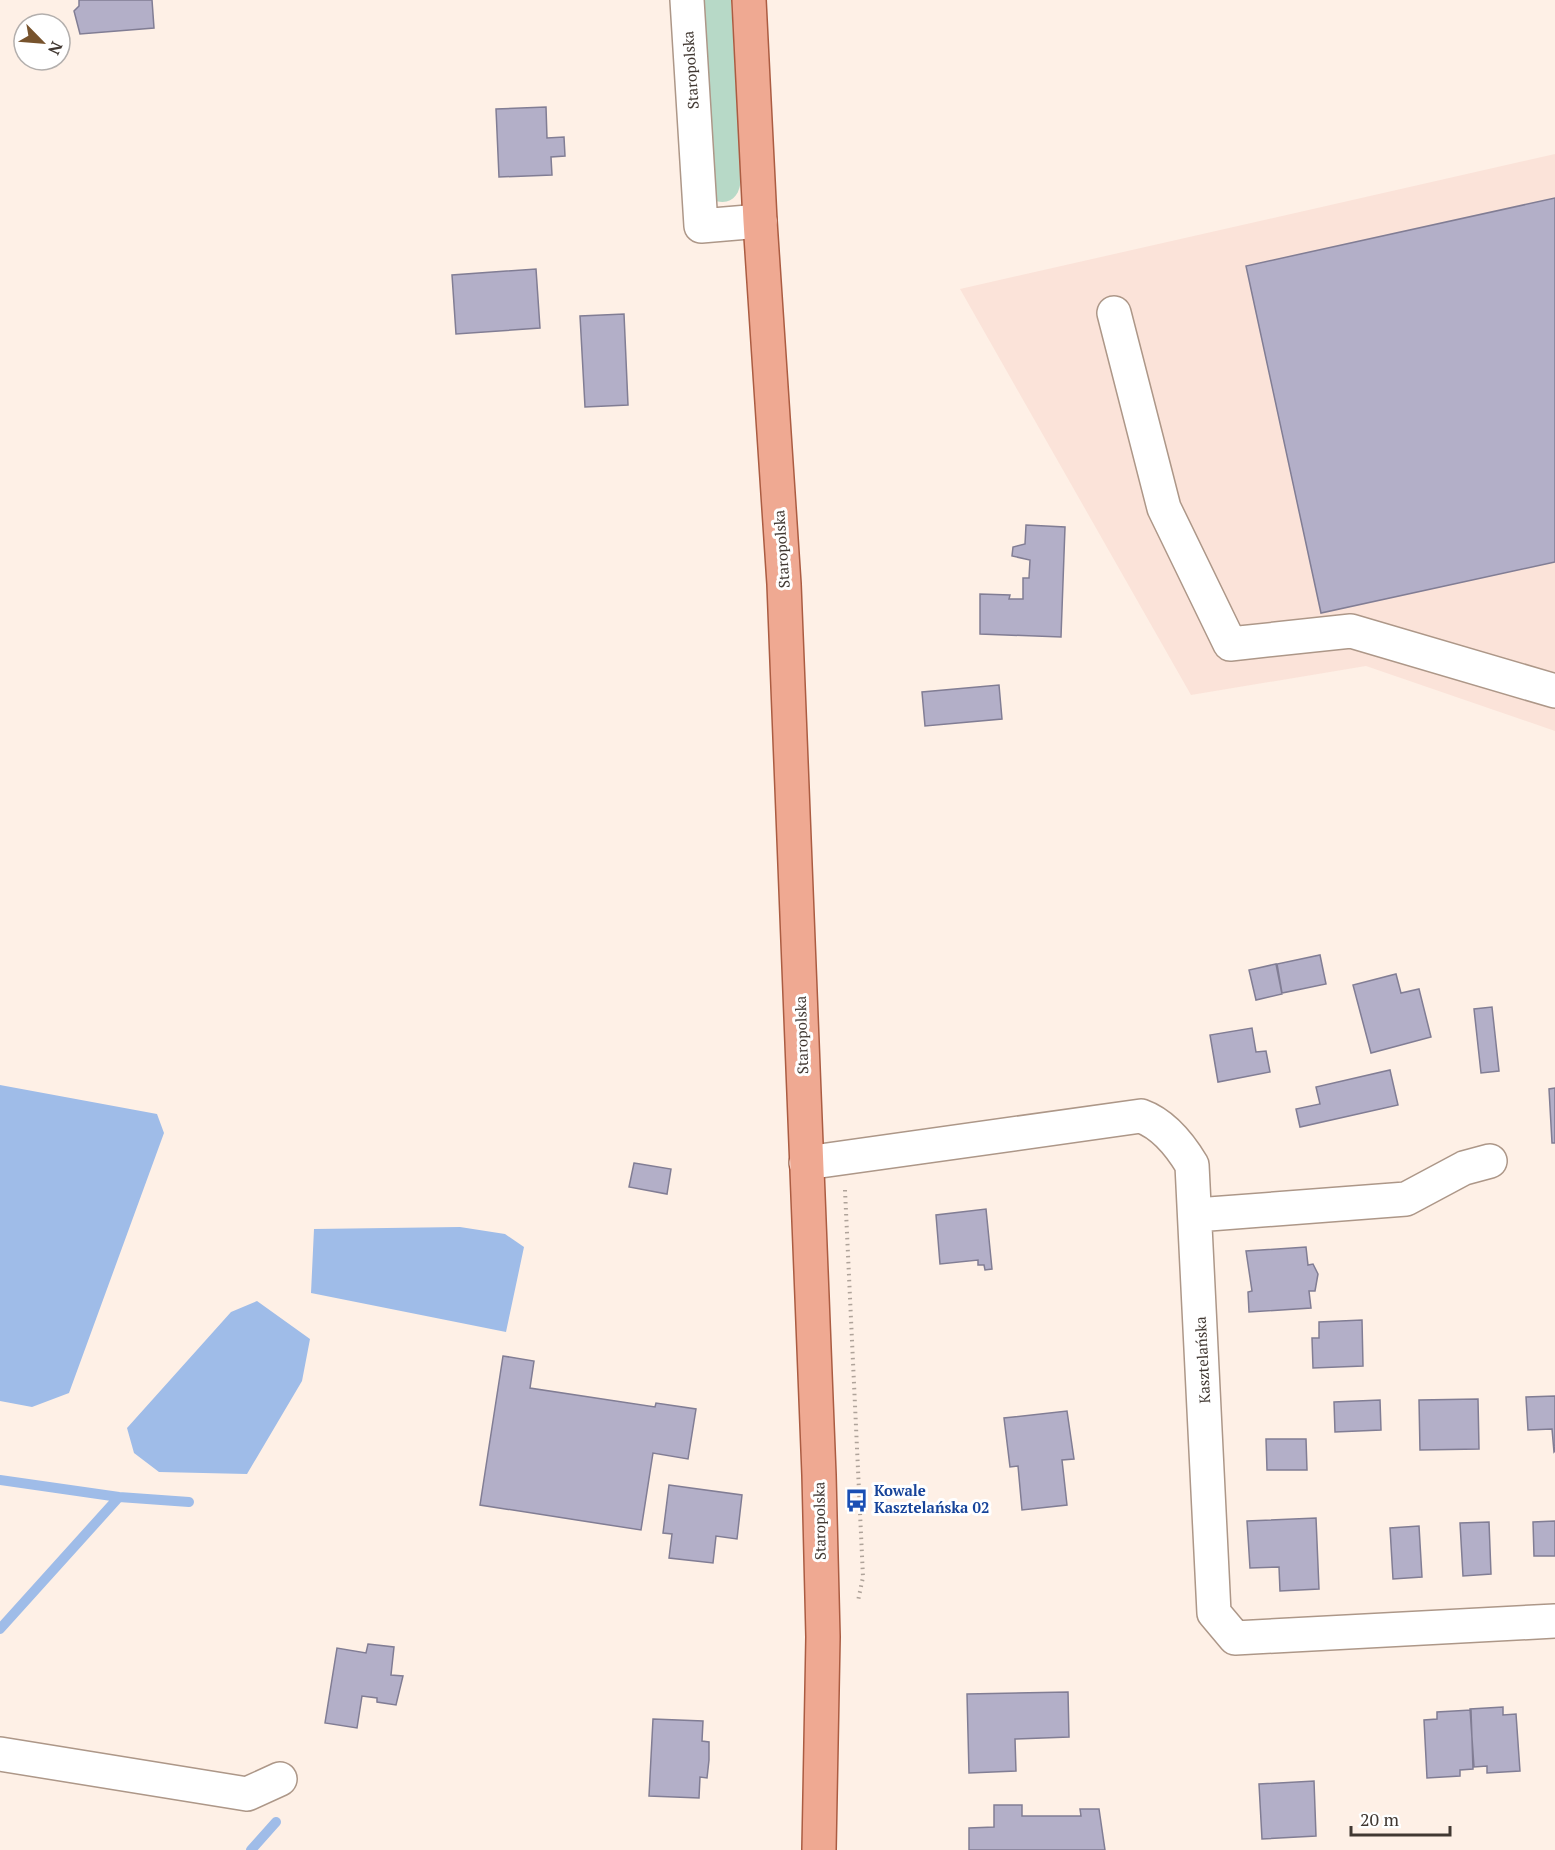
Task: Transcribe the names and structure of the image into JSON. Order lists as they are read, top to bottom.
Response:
{
  "streets": {
    "main road": ["Staropolska"],
    "street": ["Kasztelańska"]
  },
  "crossings": [
    ["Staropolska", "Kasztelańska"]
  ],
  "places": {
    "bus stop": ["Kowale Kasztelańska 02"]
  },
  "scale_bar": "20 m",
  "north": "bottom right"
}
